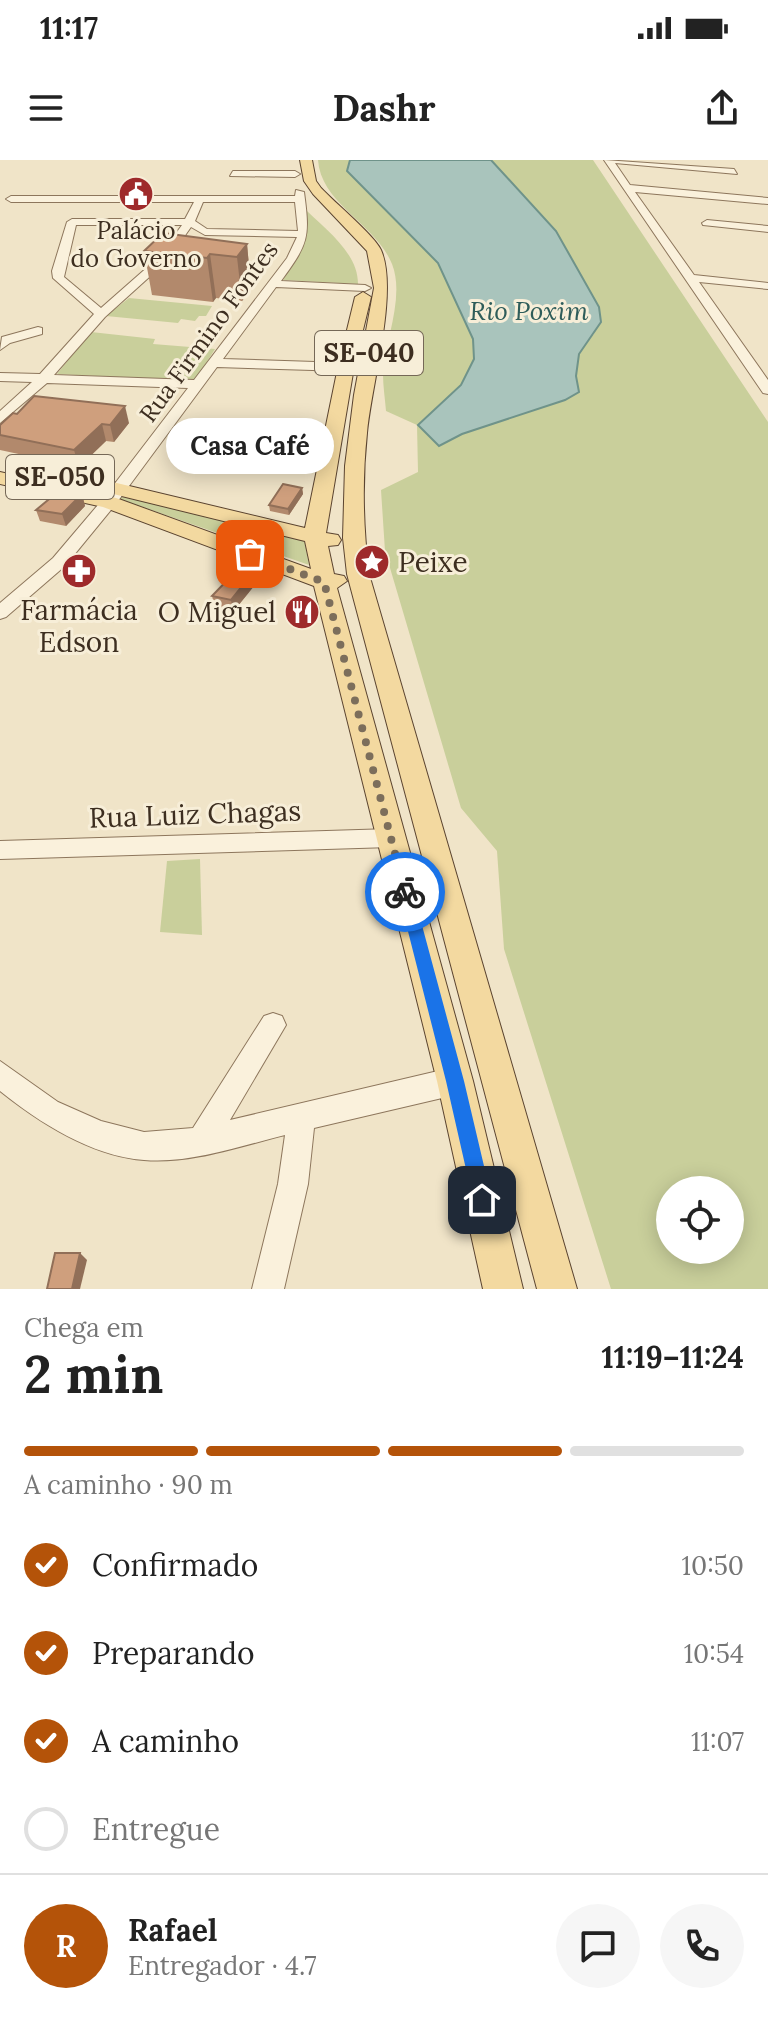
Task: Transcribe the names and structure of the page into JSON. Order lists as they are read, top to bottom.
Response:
{
  "streets": {
    "main road": ["SE-040", "SE-050"],
    "street": ["Rua Firmino Fontes", "Rua Luiz Chagas"]
  },
  "crossings": [
    ["Rua Firmino Fontes", "SE-040"],
    ["Rua Firmino Fontes", "SE-050"],
    ["SE-040", "Rua Luiz Chagas"]
  ],
  "water": ["Rio Poxim"],
  "places": {
    "public building": ["Palácio do Governo"],
    "other": ["Casa Café"],
    "place": ["Peixe"],
    "pharmacy": ["Farmácia Edson"],
    "restaurant": ["O Miguel"]
  },
  "page": {
    "status": "11:17",
    "header": "Dashr",
    "bubble": "Casa Café",
    "heading": ["2 min", "Chega em", "11:19–11:24"],
    "panel": ["Rafael", "Entregador · 4.7"],
    "bar": "A caminho · 90 m",
    "list": [
      ["Confirmado", "10:50"],
      ["Preparando", "10:54"],
      ["A caminho", "11:07"],
      "Entregue"
    ],
    "round": "R"
  }
}
